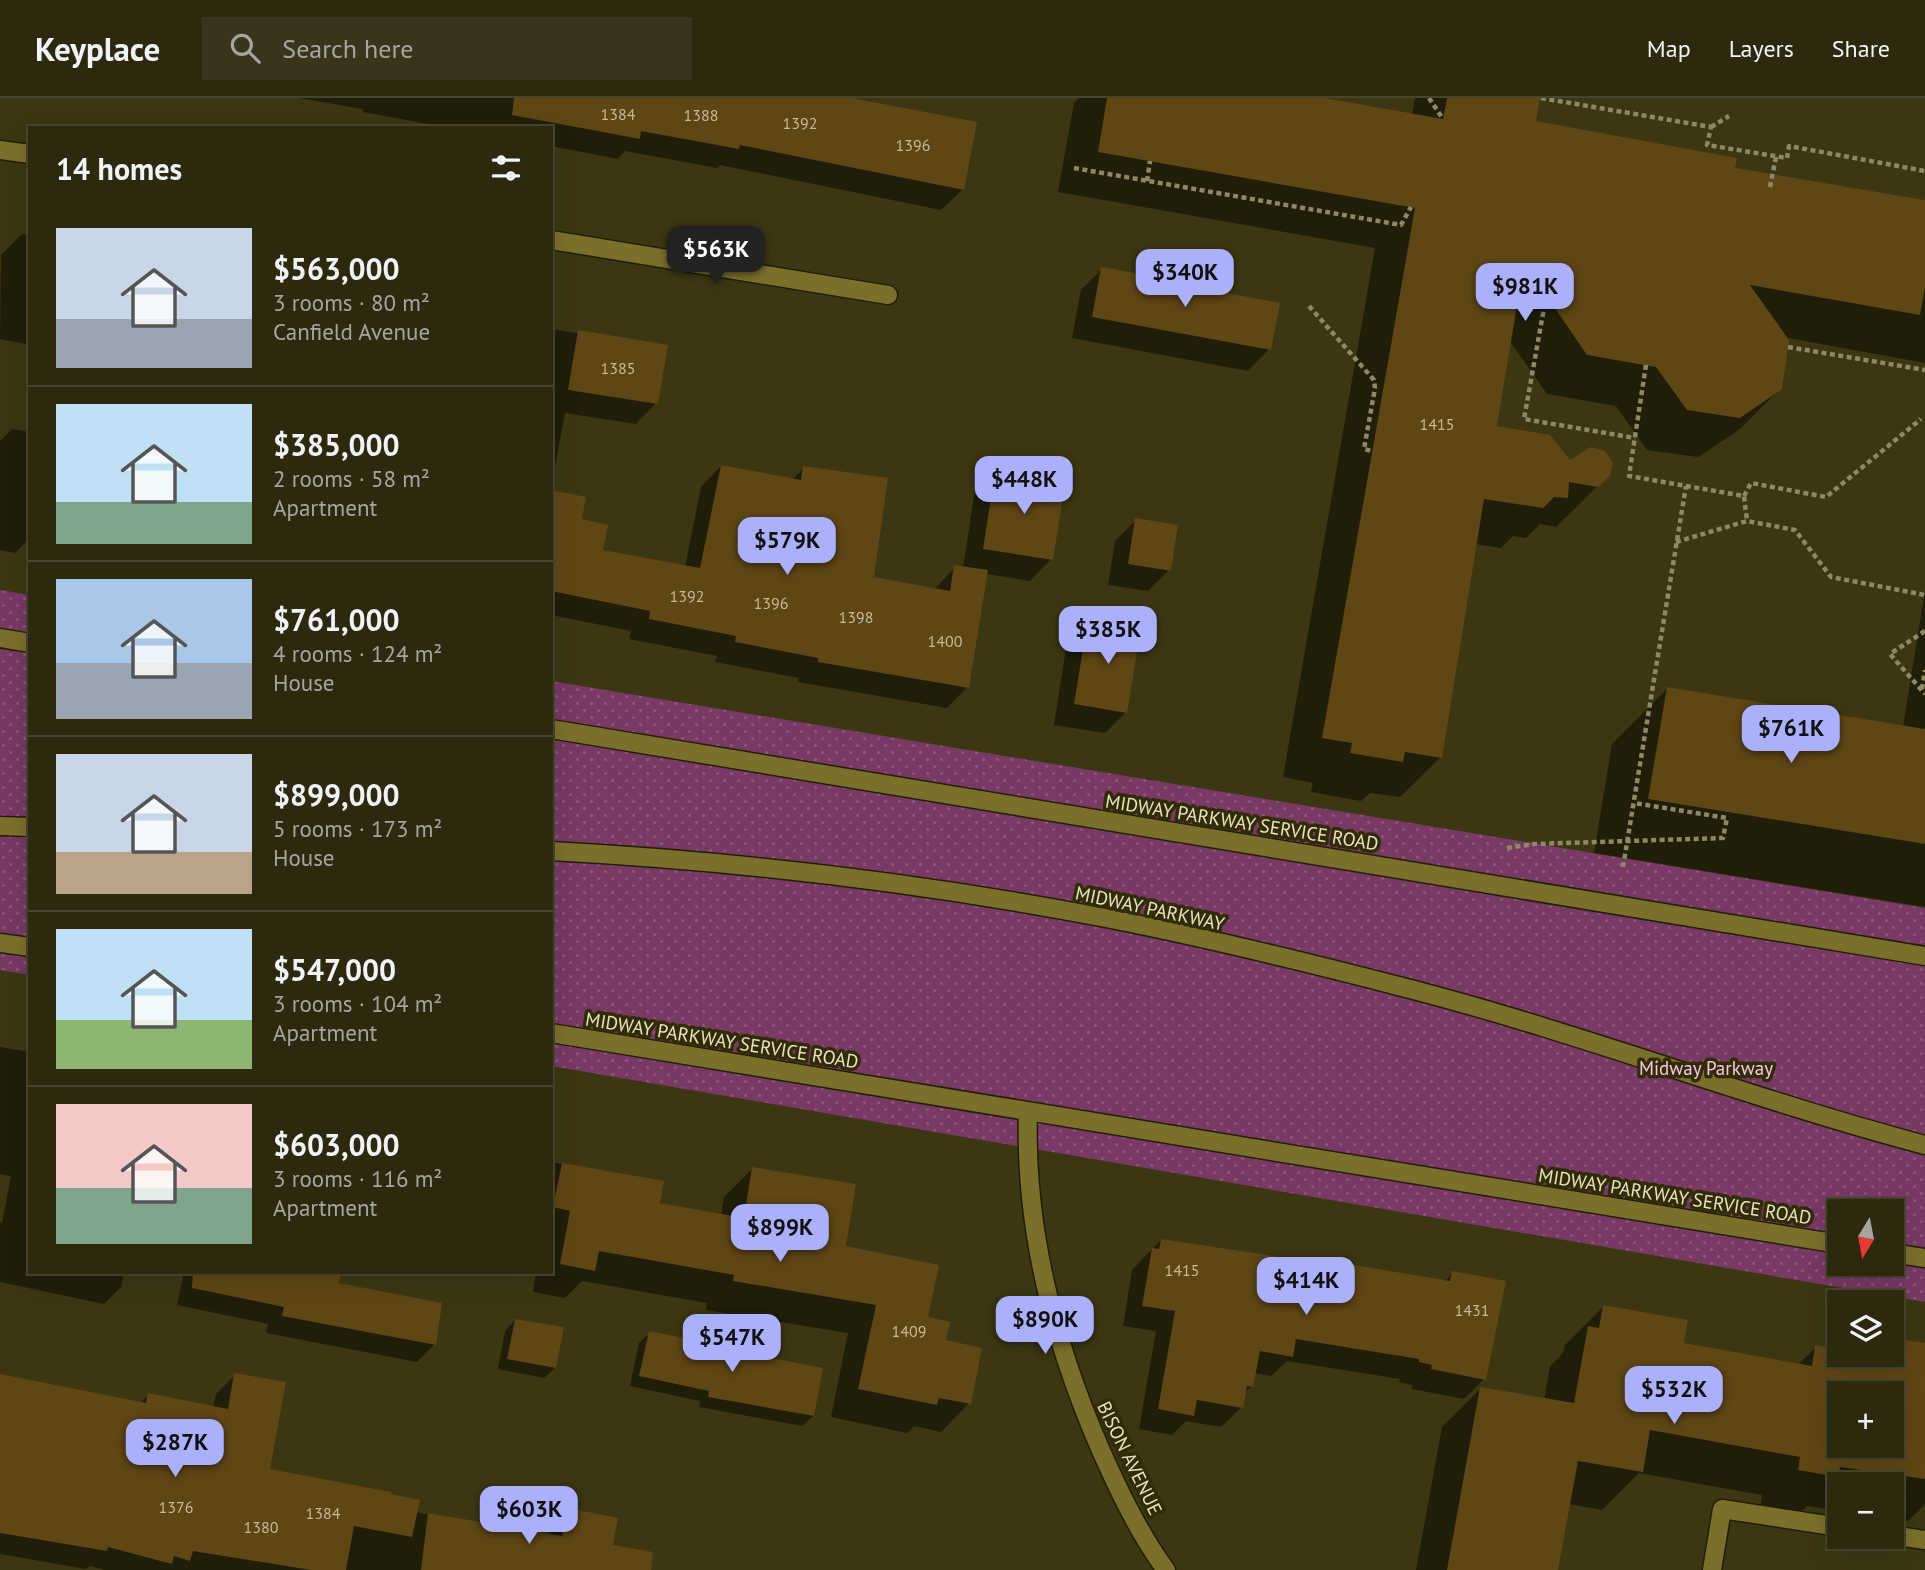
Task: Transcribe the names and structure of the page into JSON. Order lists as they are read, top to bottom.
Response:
{
  "streets": {
    "street": ["MIDWAY PARKWAY SERVICE ROAD", "MIDWAY PARKWAY", "BISON AVENUE"]
  },
  "crossings": [
    ["MIDWAY PARKWAY SERVICE ROAD", "BISON AVENUE"]
  ],
  "parks": ["Midway Parkway"],
  "house_numbers": [
    "1384",
    "1388",
    "1392",
    "1396",
    "1385",
    "1415",
    "1392",
    "1396",
    "1398",
    "1400",
    "1415",
    "1431",
    "1409",
    "1376",
    "1384",
    "1380"
  ],
  "north": "bottom",
  "page": {
    "header": "Keyplace",
    "search": "Search here",
    "nav": ["Map", "Layers", "Share"],
    "heading": "14 homes",
    "list": [
      {
        "name": "$563,000",
        "note": "3 rooms · 80 m² · Canfield Avenue"
      },
      {
        "name": "$385,000",
        "note": "2 rooms · 58 m² · Apartment"
      },
      {
        "name": "$761,000",
        "note": "4 rooms · 124 m² · House"
      },
      {
        "name": "$899,000",
        "note": "5 rooms · 173 m² · House"
      },
      {
        "name": "$547,000",
        "note": "3 rooms · 104 m² · Apartment"
      },
      {
        "name": "$603,000",
        "note": "3 rooms · 116 m² · Apartment"
      }
    ],
    "price": [
      "$563K",
      "$340K",
      "$981K",
      "$448K",
      "$579K",
      "$385K",
      "$761K",
      "$899K",
      "$414K",
      "$890K",
      "$547K",
      "$532K",
      "$287K",
      "$603K"
    ],
    "map_buttons": ["+", "−"]
  }
}
